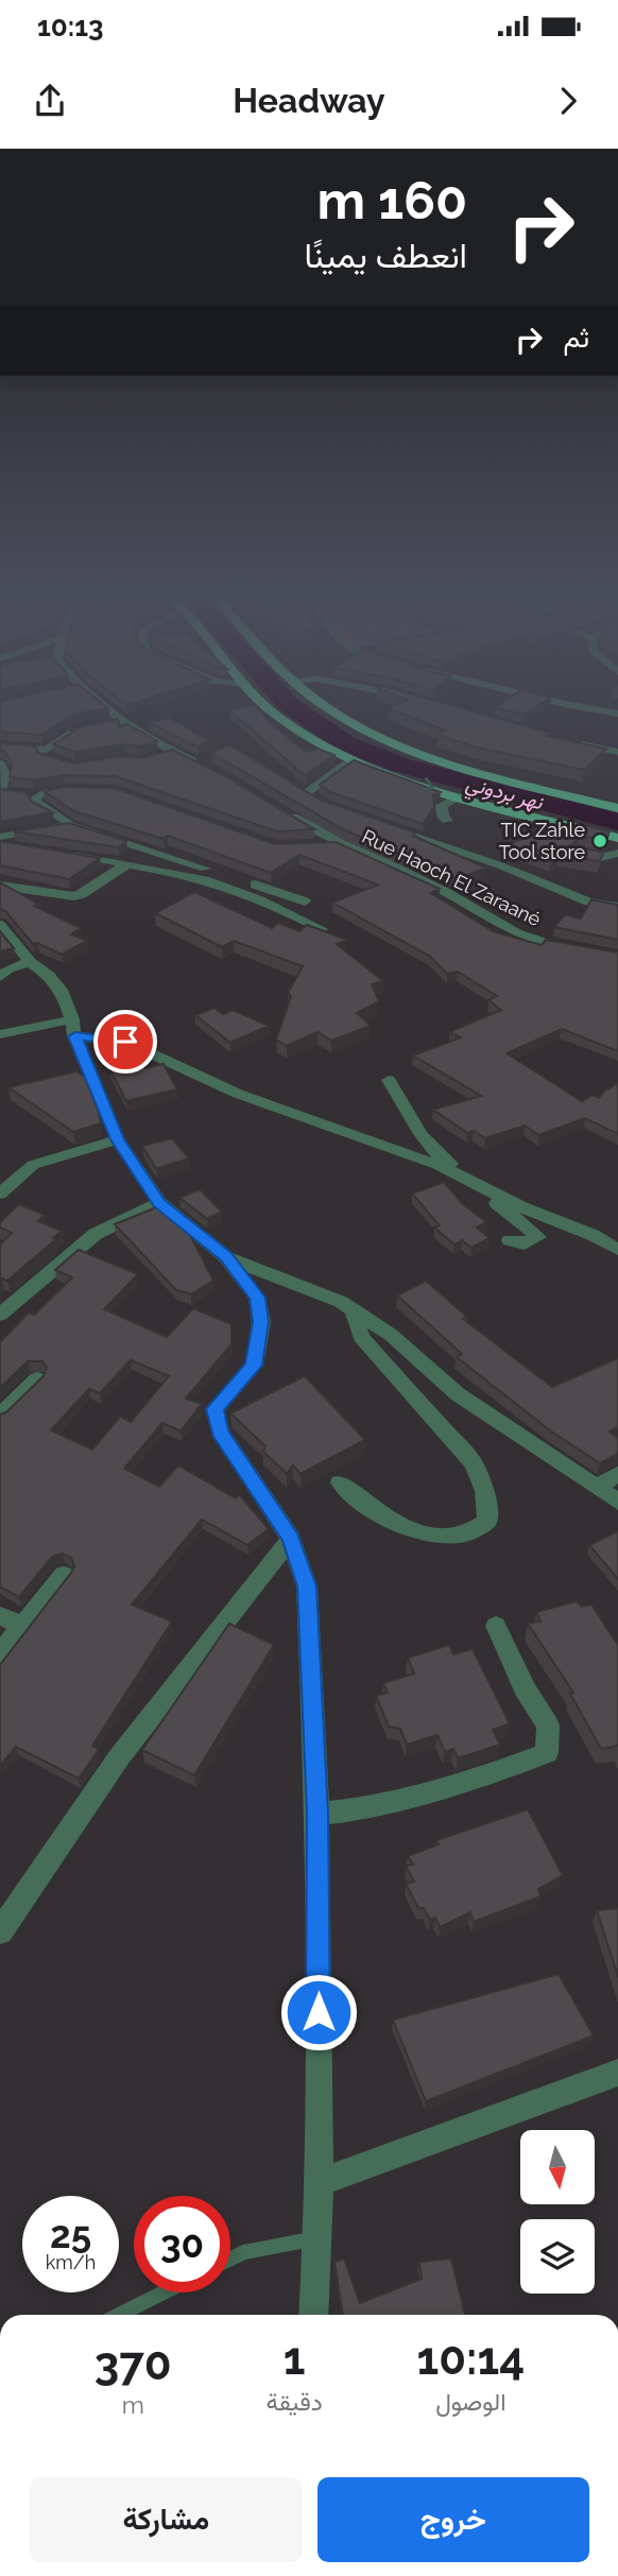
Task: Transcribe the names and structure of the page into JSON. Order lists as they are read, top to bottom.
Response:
{
  "streets": {
    "street": ["Rue Haoch El Zaraané"]
  },
  "water": ["نهر بردوني"],
  "places": ["TIC Zahle Tool store"],
  "north": "bottom",
  "page": {
    "status": "10:13",
    "header": "Headway",
    "turn": ["160 m", "انعطف يمينًا"],
    "then": "ثم",
    "speed": "25 km/h",
    "limit": "30",
    "eta": [
      "10:14",
      "الوصول",
      "1",
      "دقيقة",
      "370",
      "m"
    ],
    "buttons": ["خروج", "مشاركة"]
  }
}
